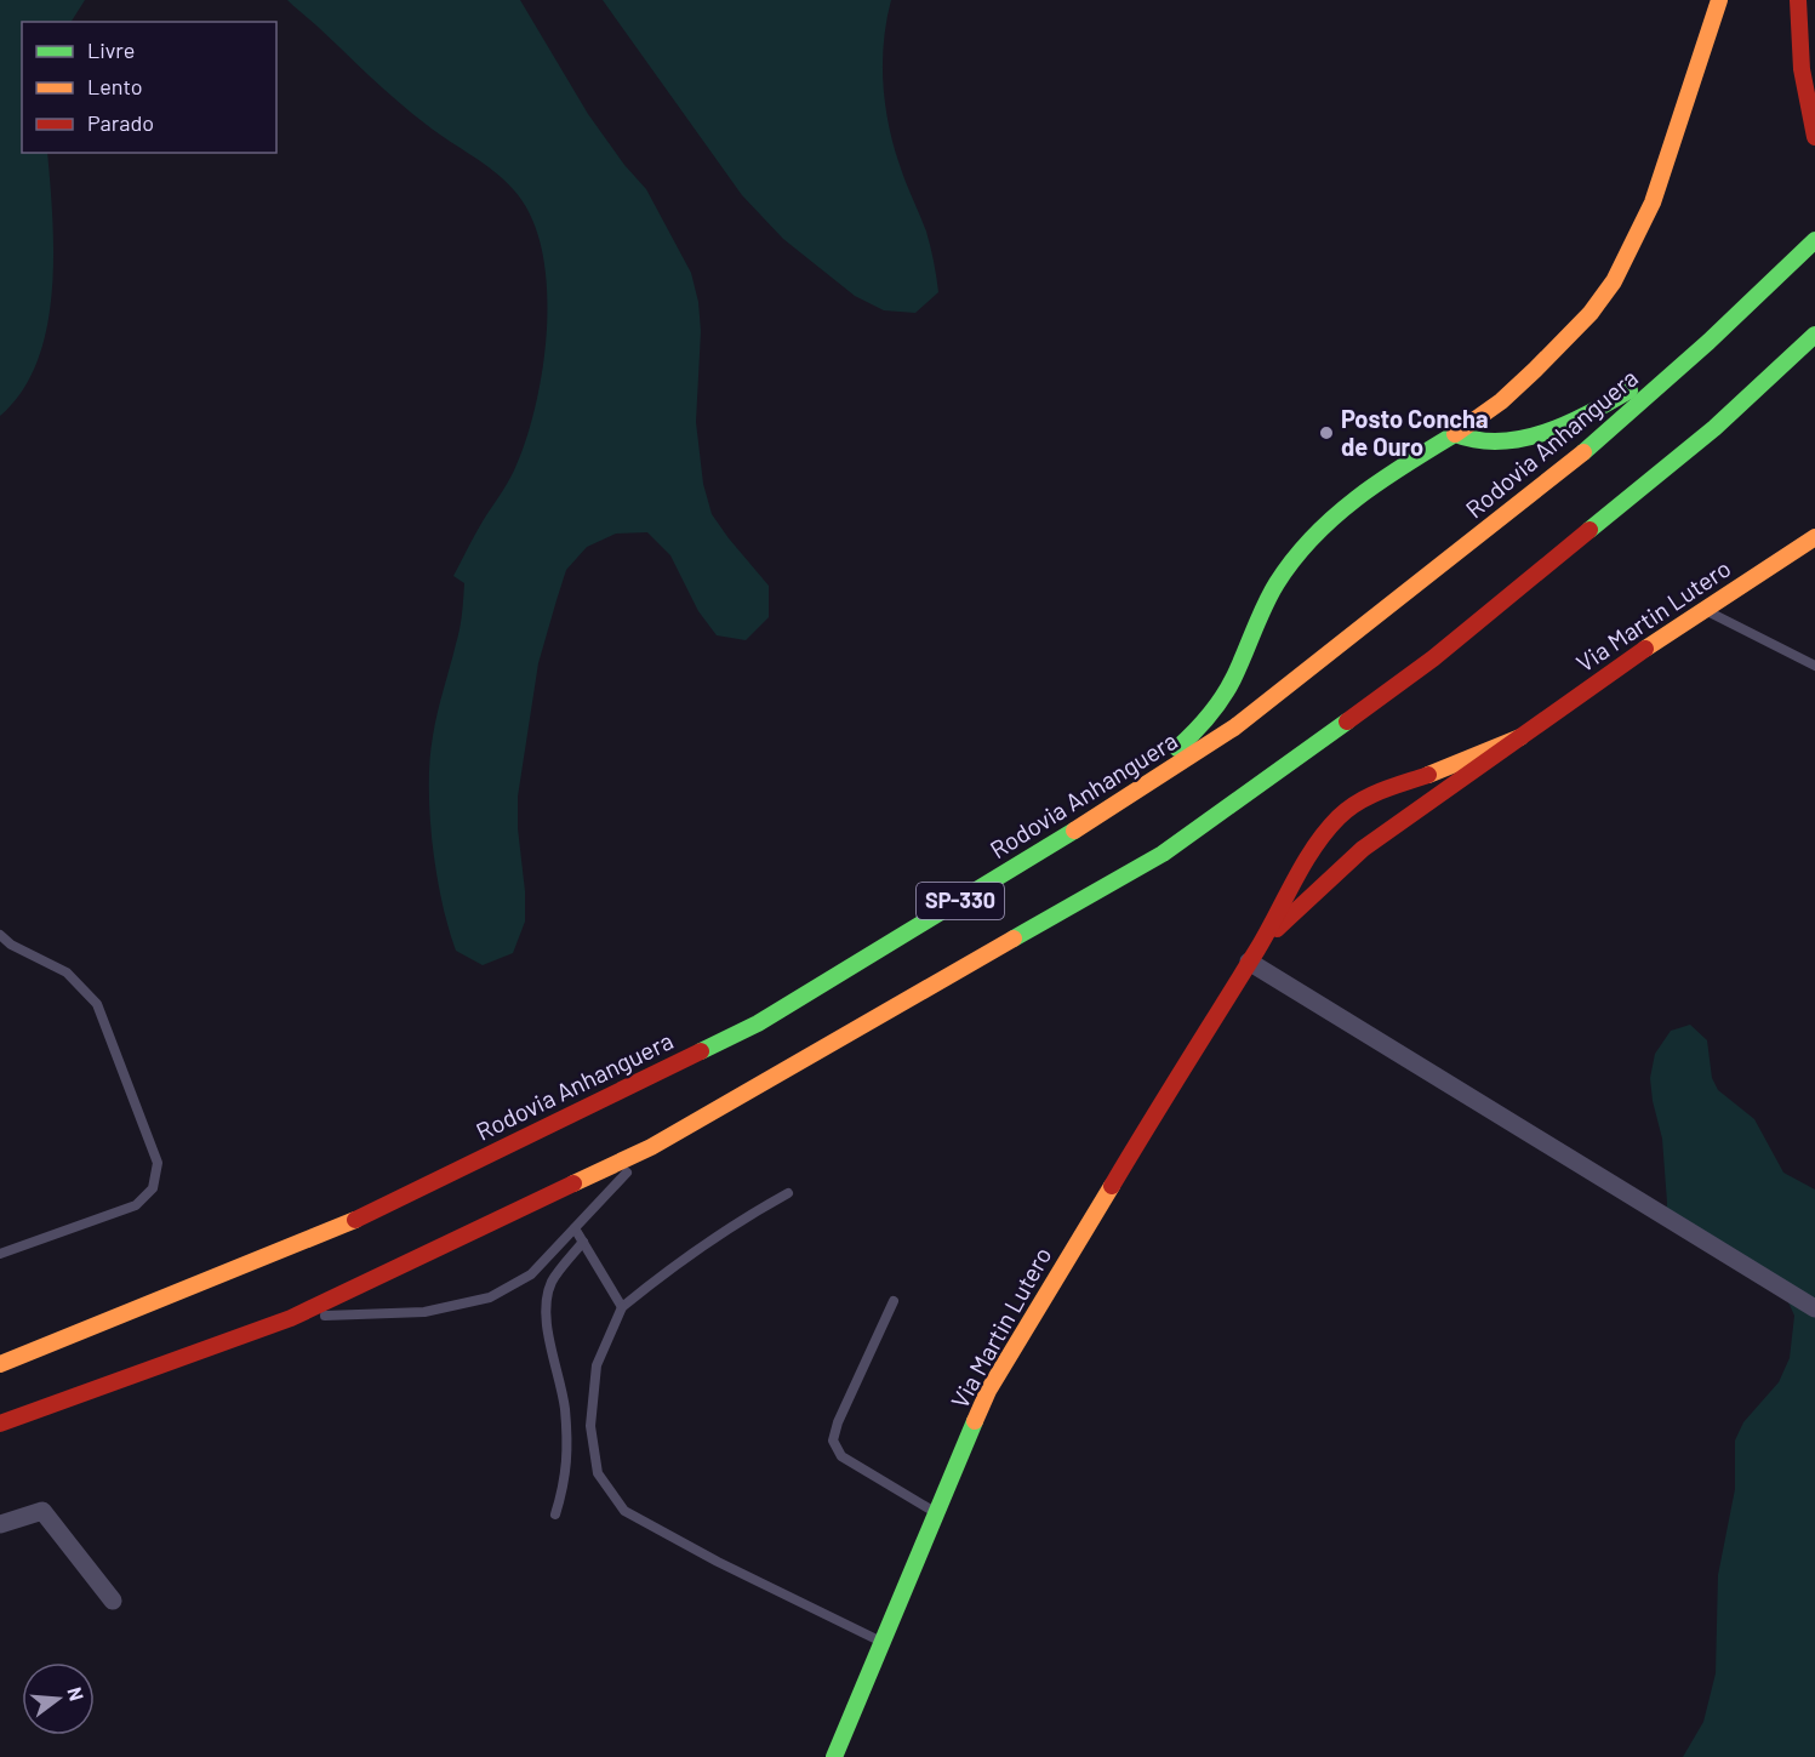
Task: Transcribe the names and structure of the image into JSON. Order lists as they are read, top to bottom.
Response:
{
  "streets": {
    "main road": ["Rodovia Anhanguera", "Via Martin Lutero", "SP-330"]
  },
  "places": ["Posto Concha de Ouro"],
  "legend": ["Livre", "Lento", "Parado"],
  "north": "right"
}
